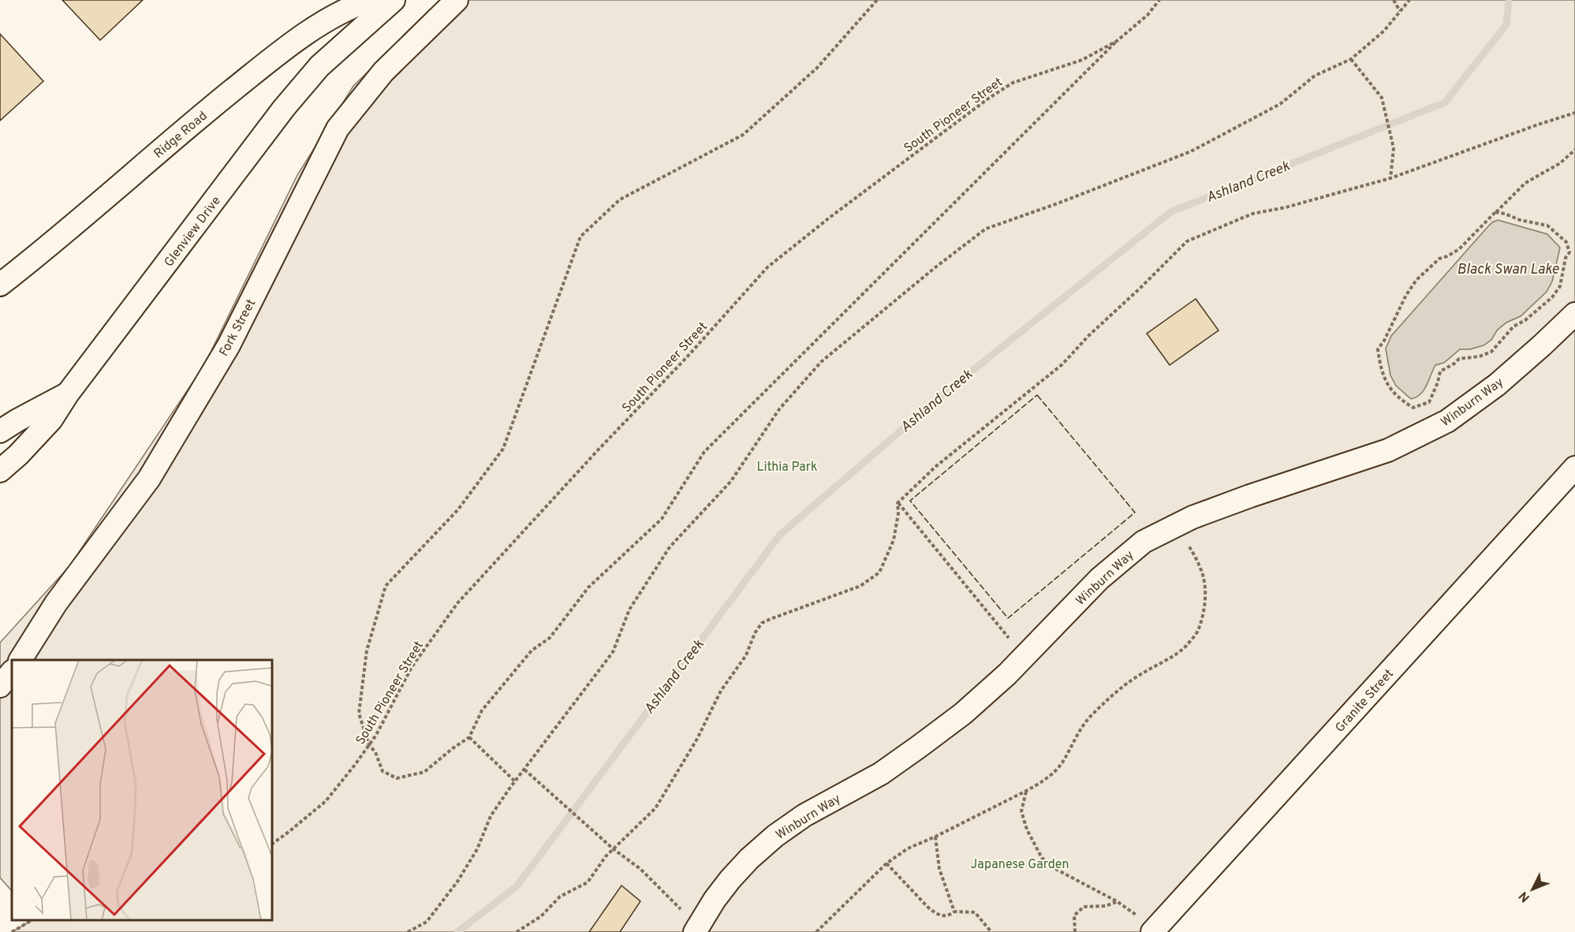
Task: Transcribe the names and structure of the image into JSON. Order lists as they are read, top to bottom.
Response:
{
  "streets": {
    "street": [
      "Ridge Road",
      "Glenview Drive",
      "Fork Street",
      "Winburn Way",
      "Granite Street"
    ],
    "path": ["South Pioneer Street"]
  },
  "water": ["Ashland Creek", "Black Swan Lake"],
  "parks": ["Lithia Park", "Japanese Garden"],
  "north": "bottom left"
}
